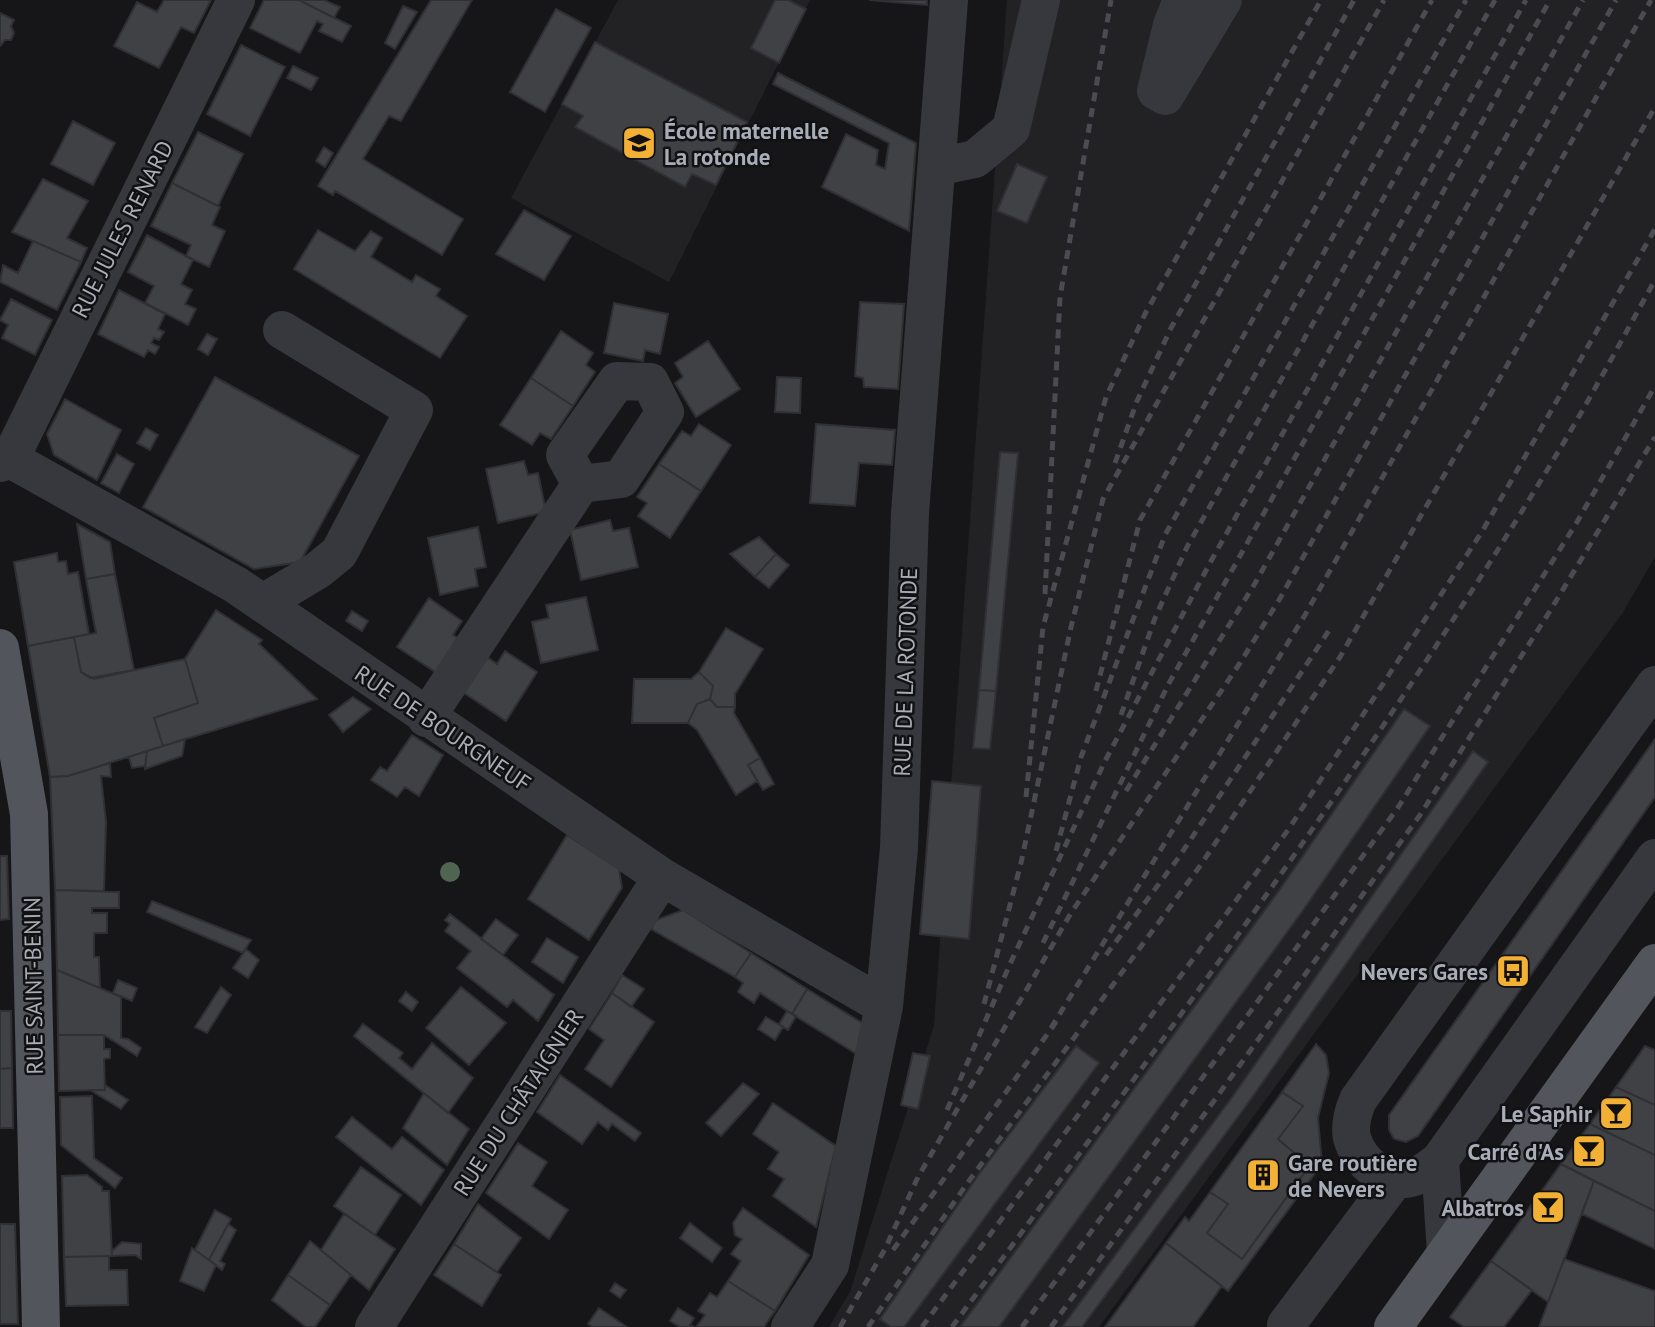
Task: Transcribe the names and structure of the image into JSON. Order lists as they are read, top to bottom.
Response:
{
  "streets": {
    "main road": ["RUE SAINT-BENIN"],
    "street": [
      "RUE JULES RENARD",
      "RUE DE LA ROTONDE",
      "RUE DE BOURGNEUF",
      "RUE DU CHÂTAIGNIER"
    ]
  },
  "crossings": [
    ["RUE JULES RENARD", "RUE DE BOURGNEUF"],
    ["RUE DE LA ROTONDE", "RUE DE BOURGNEUF"],
    ["RUE DE BOURGNEUF", "RUE DU CHÂTAIGNIER"]
  ],
  "places": {
    "school or university": ["École maternelle La rotonde"],
    "bus stop": ["Nevers Gares"],
    "bar": ["Le Saphir", "Carré d'As", "Albatros"],
    "building": ["Gare routière de Nevers"]
  }
}
